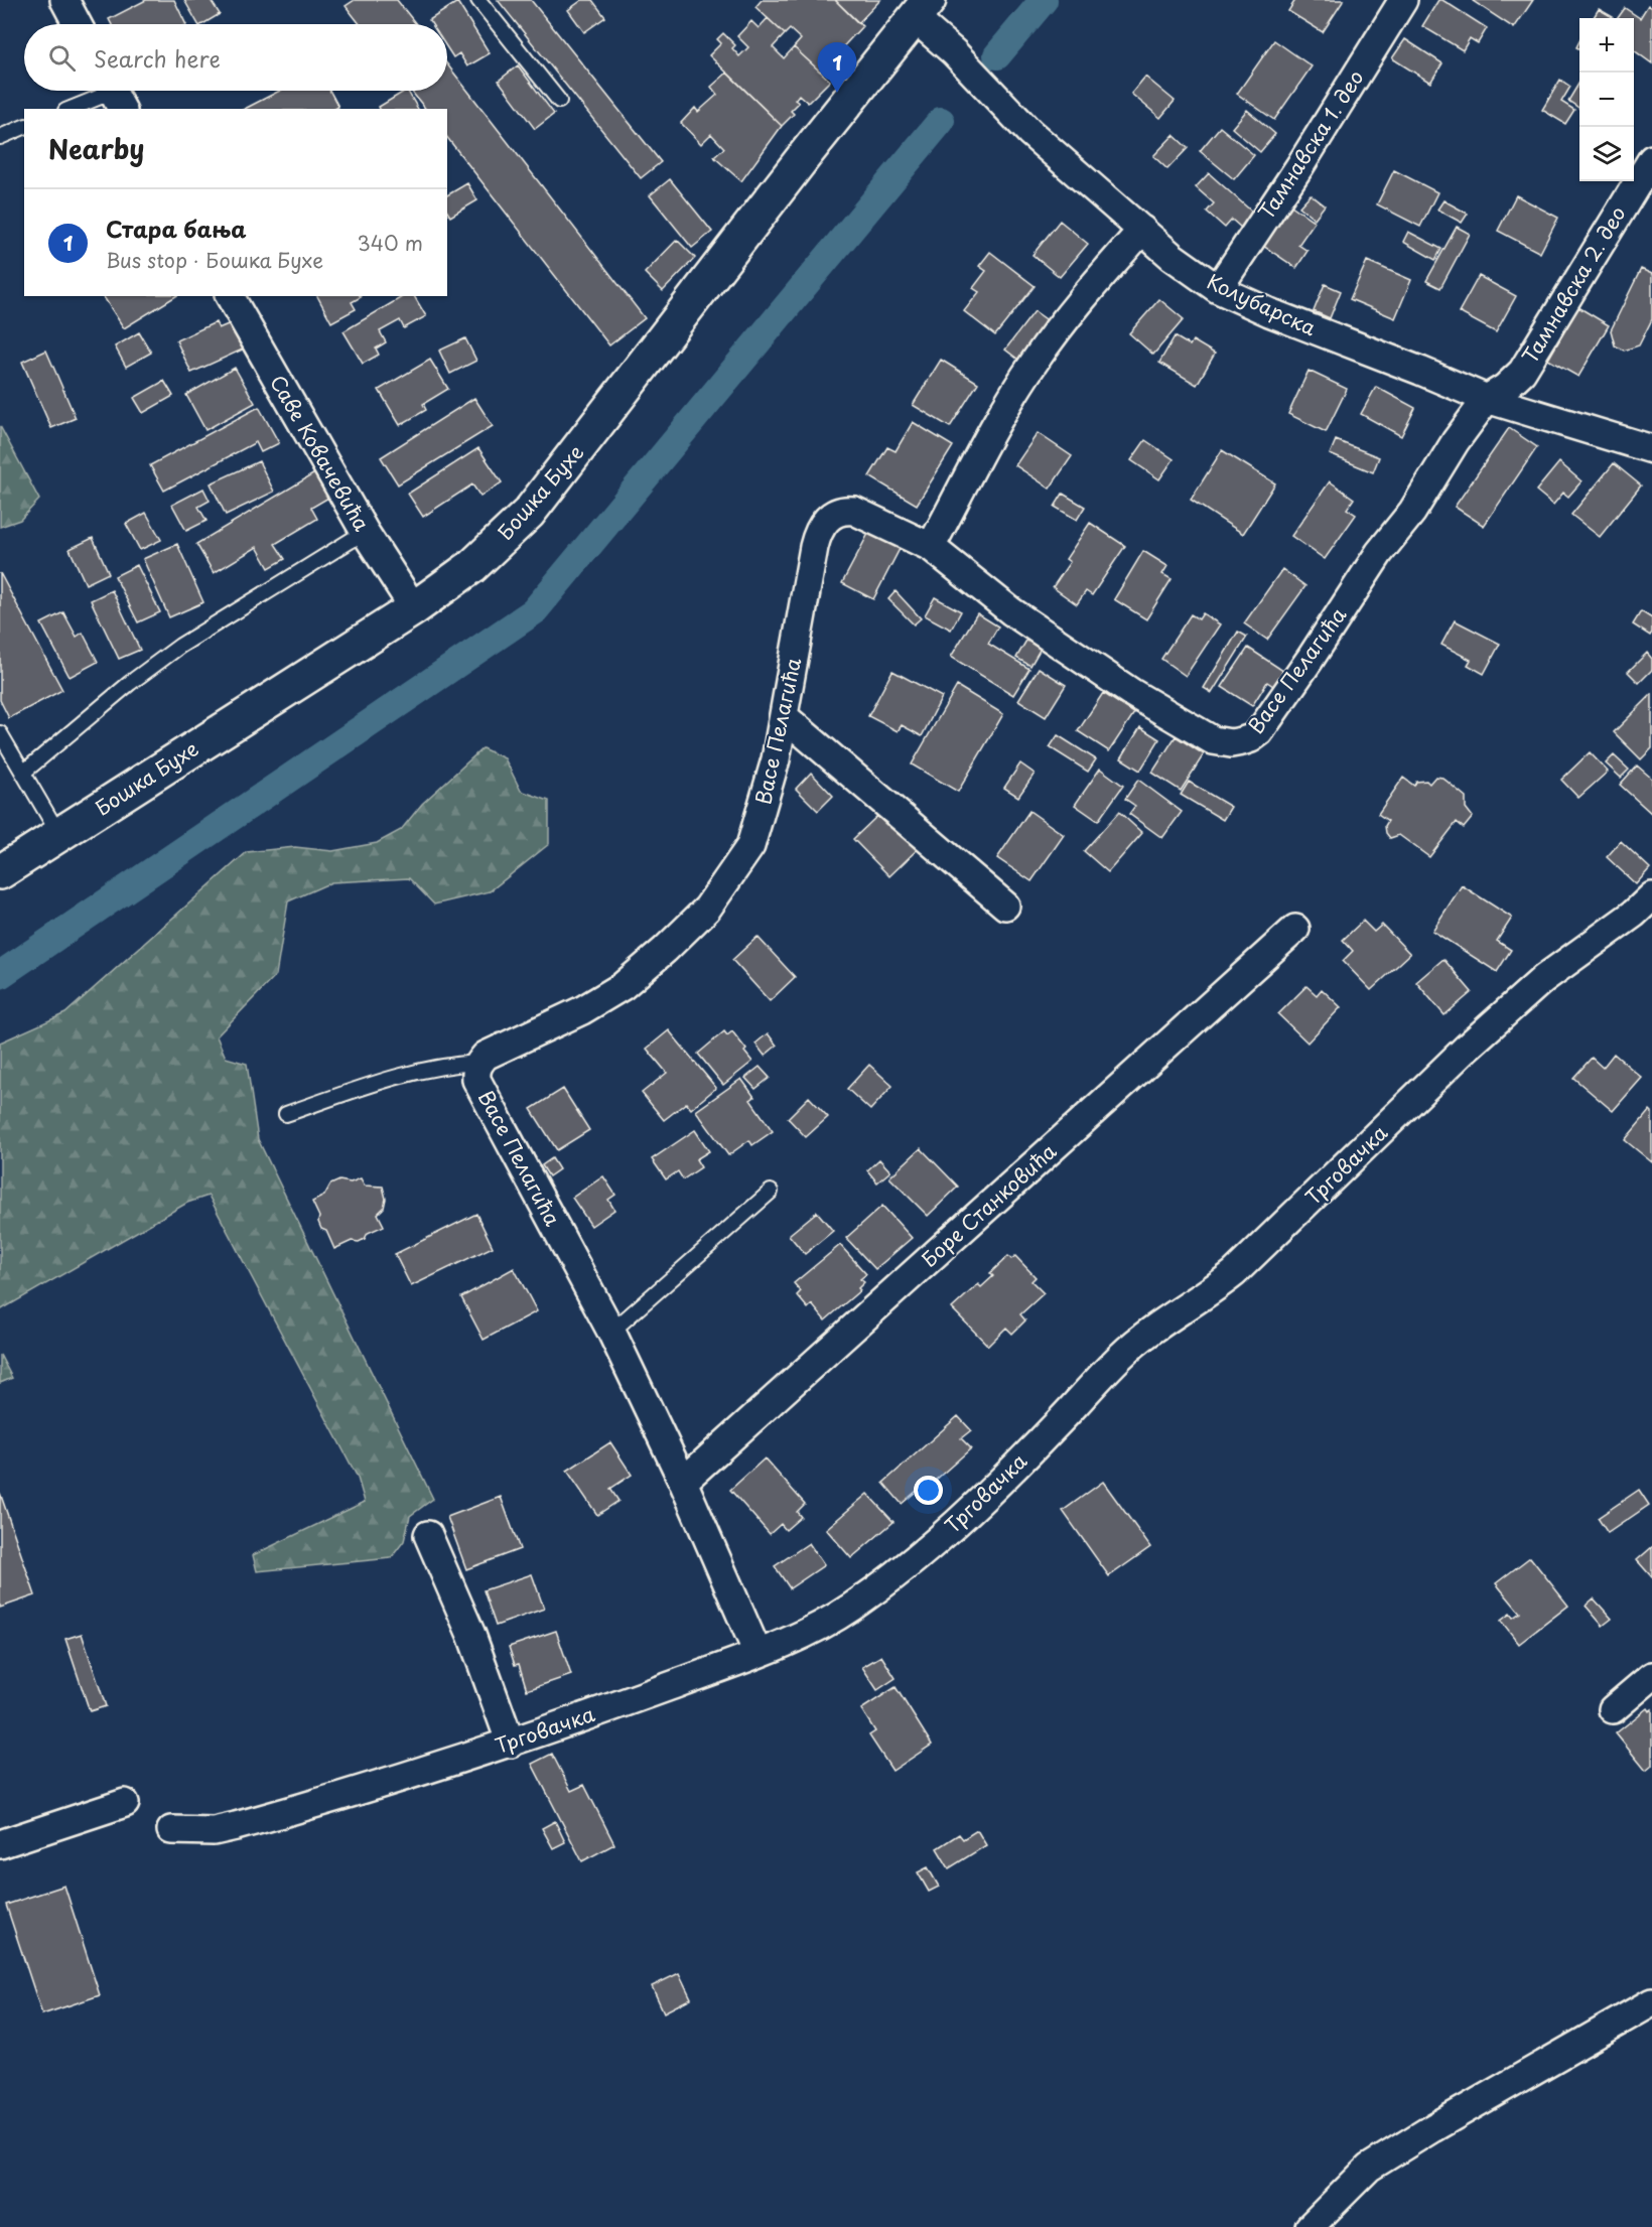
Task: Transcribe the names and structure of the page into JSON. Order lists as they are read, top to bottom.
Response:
{
  "streets": {
    "main road": ["Бошка Бухе"],
    "street": [
      "Тамнавска 1. део",
      "Тамнавска 2. део",
      "Колубарска",
      "Саве Ковачевића",
      "Васе Пелагића",
      "Трговачка",
      "Боре Станковића"
    ]
  },
  "crossings": [
    ["Тамнавска 1. део", "Колубарска"],
    ["Тамнавска 2. део", "Колубарска"],
    ["Тамнавска 2. део", "Васе Пелагића"],
    ["Колубарска", "Бошка Бухе"],
    ["Колубарска", "Васе Пелагића"],
    ["Саве Ковачевића", "Бошка Бухе"],
    ["Васе Пелагића", "Трговачка"],
    ["Васе Пелагића", "Боре Станковића"]
  ],
  "page": {
    "map_buttons": ["+", "−"],
    "search": "Search here",
    "pins": "1",
    "heading": "Nearby",
    "list": [
      {
        "mark": "1",
        "name": "Стара бања",
        "note": "Bus stop · Бошка Бухе",
        "value": "340 m"
      }
    ]
  }
}
